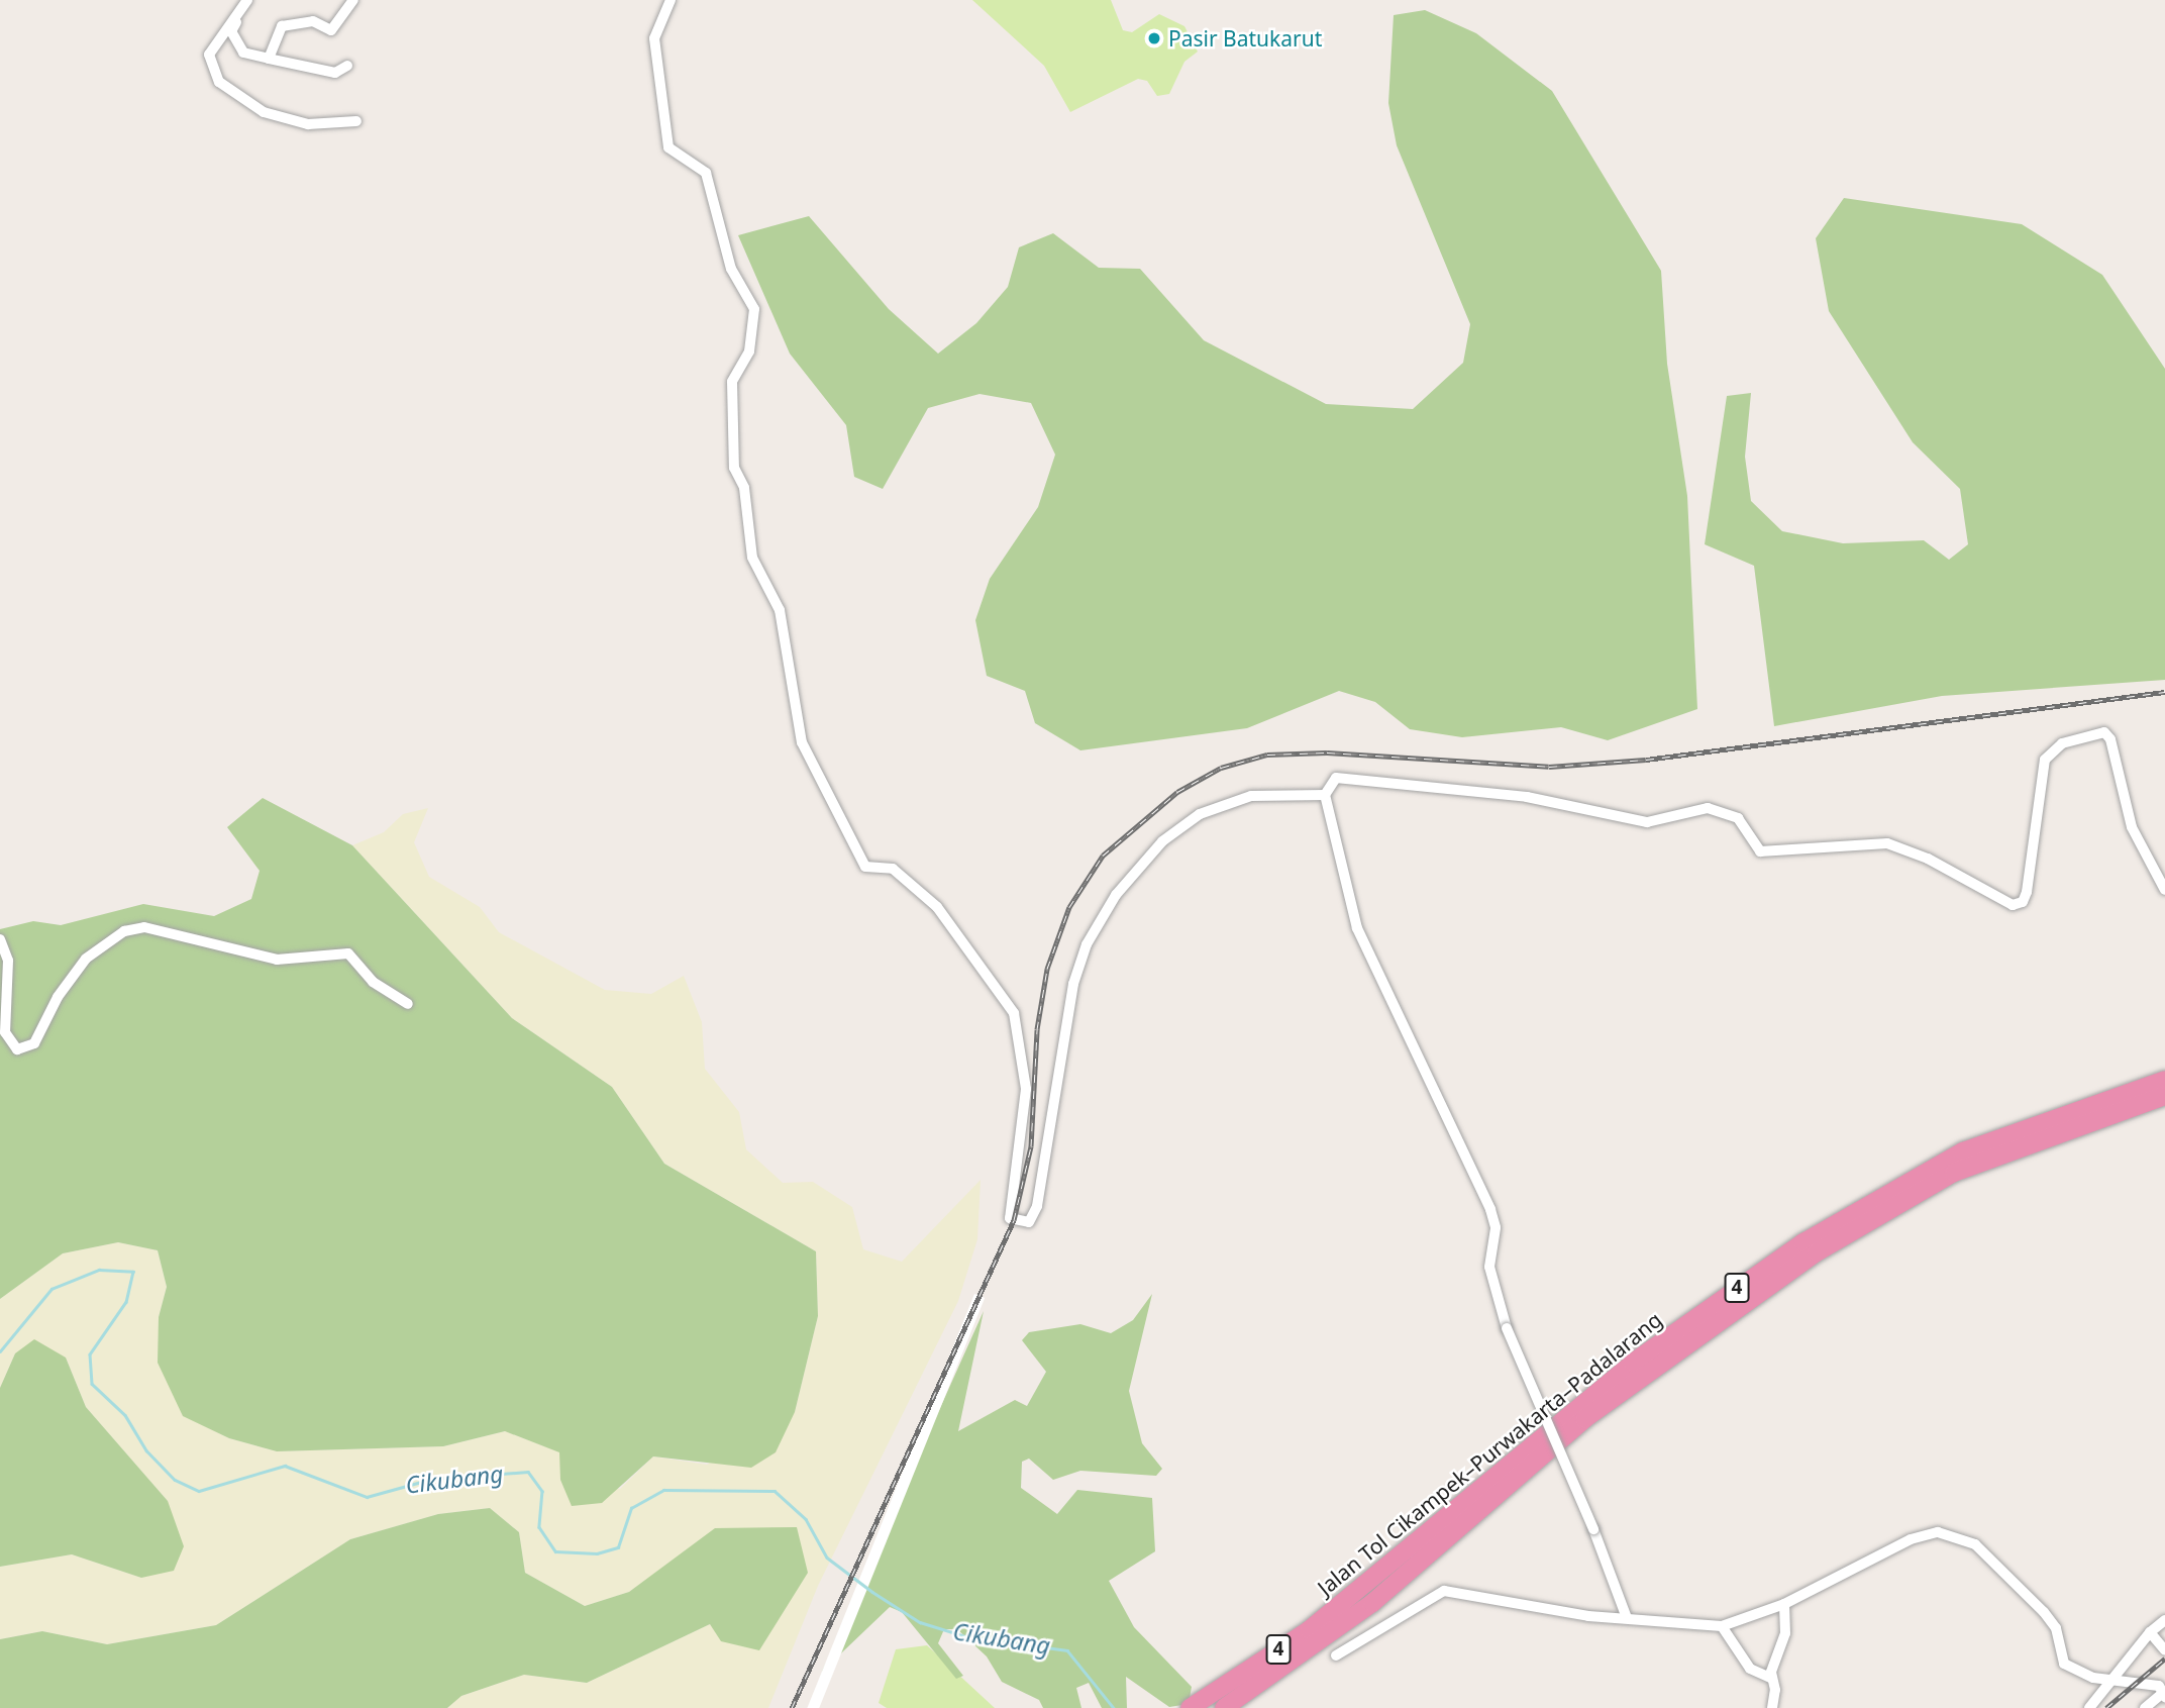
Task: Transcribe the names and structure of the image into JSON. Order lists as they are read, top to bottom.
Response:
{
  "streets": {
    "highway": ["4", "Jalan Tol Cikampek–Purwakarta–Padalarang"]
  },
  "water": ["Cikubang"],
  "places": ["Pasir Batukarut"]
}
